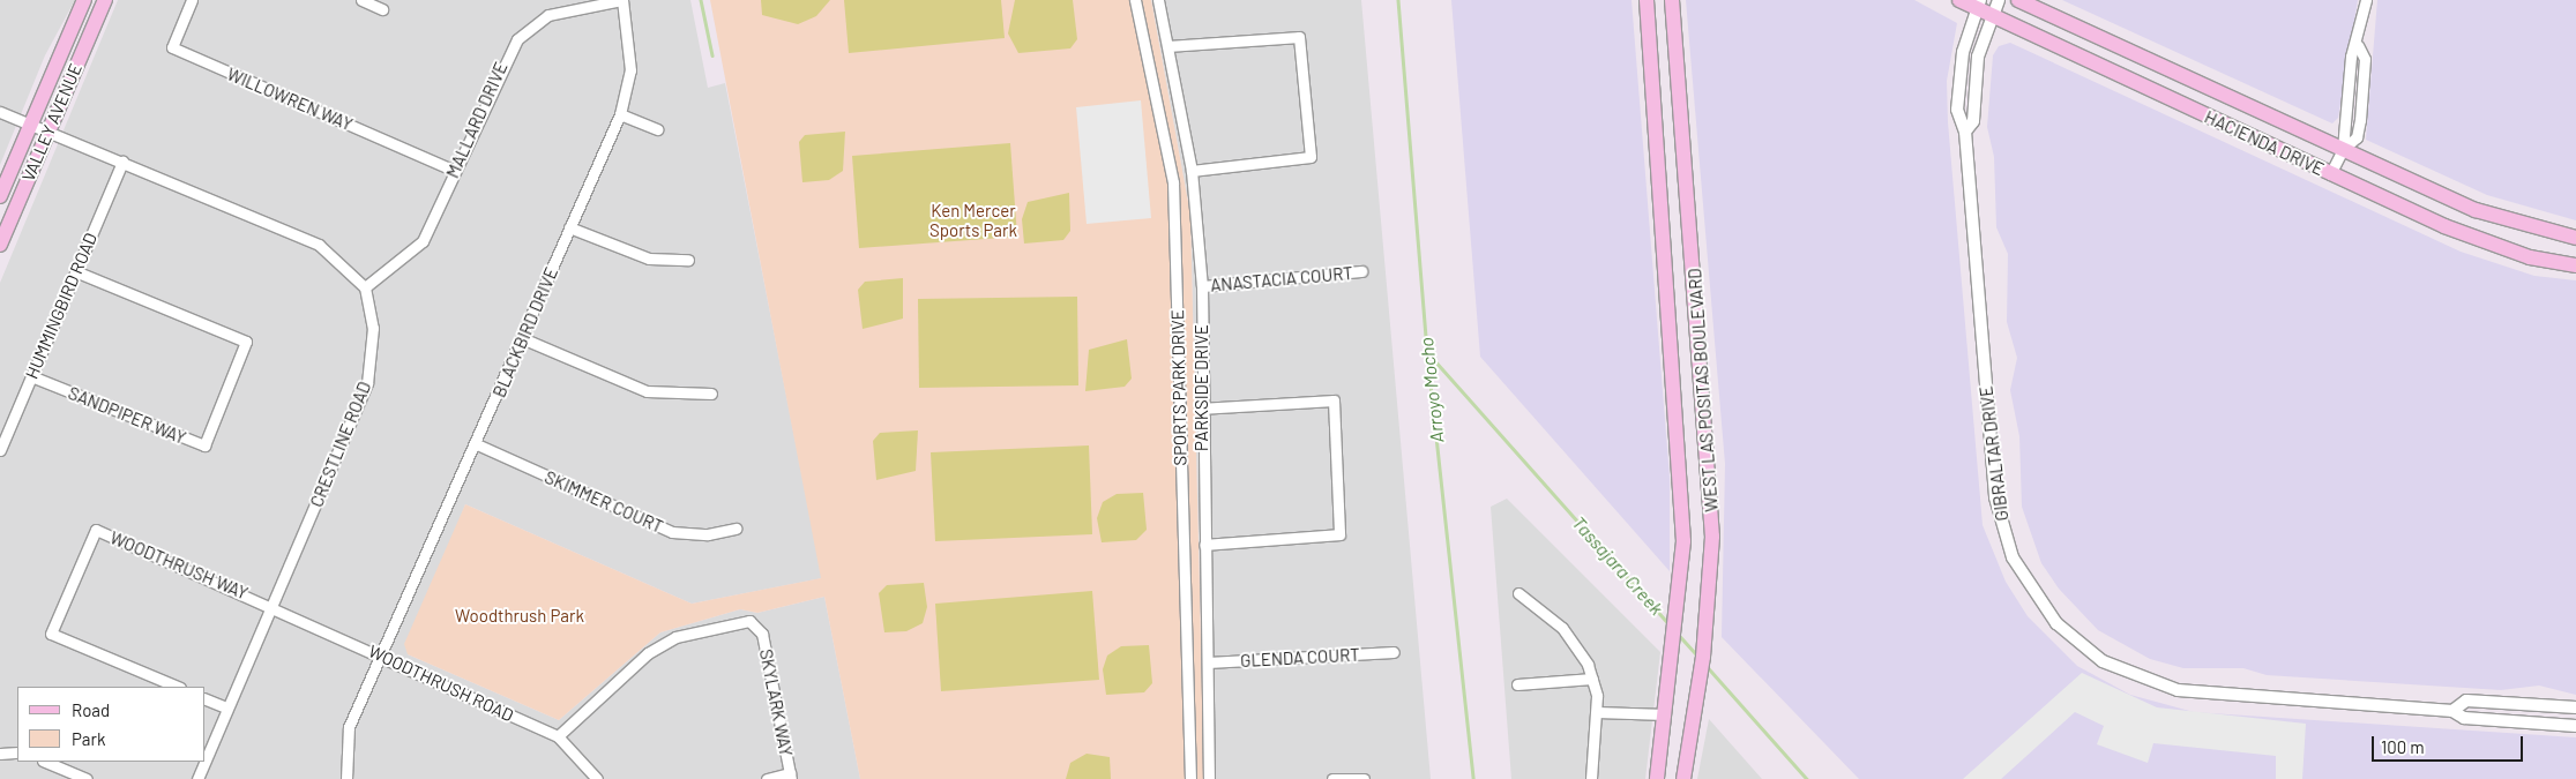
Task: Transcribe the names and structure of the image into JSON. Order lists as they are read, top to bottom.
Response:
{
  "streets": {
    "main road": ["VALLEY AVENUE", "HACIENDA DRIVE", "WEST LAS POSITAS BOULEVARD"],
    "street": [
      "WILLOWREN WAY",
      "MALLARD DRIVE",
      "ANASTACIA COURT",
      "HUMMINGBIRD ROAD",
      "BLACKBIRD DRIVE",
      "SPORTS PARK DRIVE",
      "PARKSIDE DRIVE",
      "SANDPIPER WAY",
      "CRESTLINE ROAD",
      "GIBRALTAR DRIVE",
      "SKIMMER COURT",
      "WOODTHRUSH WAY",
      "GLENDA COURT",
      "WOODTHRUSH ROAD",
      "SKYLARK WAY"
    ]
  },
  "crossings": [
    ["WILLOWREN WAY", "MALLARD DRIVE"],
    ["MALLARD DRIVE", "BLACKBIRD DRIVE"],
    ["MALLARD DRIVE", "CRESTLINE ROAD"],
    ["HACIENDA DRIVE", "GIBRALTAR DRIVE"],
    ["ANASTACIA COURT", "PARKSIDE DRIVE"],
    ["HUMMINGBIRD ROAD", "SANDPIPER WAY"],
    ["BLACKBIRD DRIVE", "SKIMMER COURT"],
    ["BLACKBIRD DRIVE", "WOODTHRUSH ROAD"],
    ["PARKSIDE DRIVE", "GLENDA COURT"],
    ["CRESTLINE ROAD", "WOODTHRUSH WAY"],
    ["CRESTLINE ROAD", "WOODTHRUSH ROAD"],
    ["WOODTHRUSH WAY", "WOODTHRUSH ROAD"],
    ["WOODTHRUSH ROAD", "SKYLARK WAY"]
  ],
  "water": ["Arroyo Mocho", "Tassajara Creek"],
  "parks": ["Ken Mercer Sports Park", "Woodthrush Park"],
  "legend": ["Road", "Park"],
  "scale_bar": "100 m"
}
